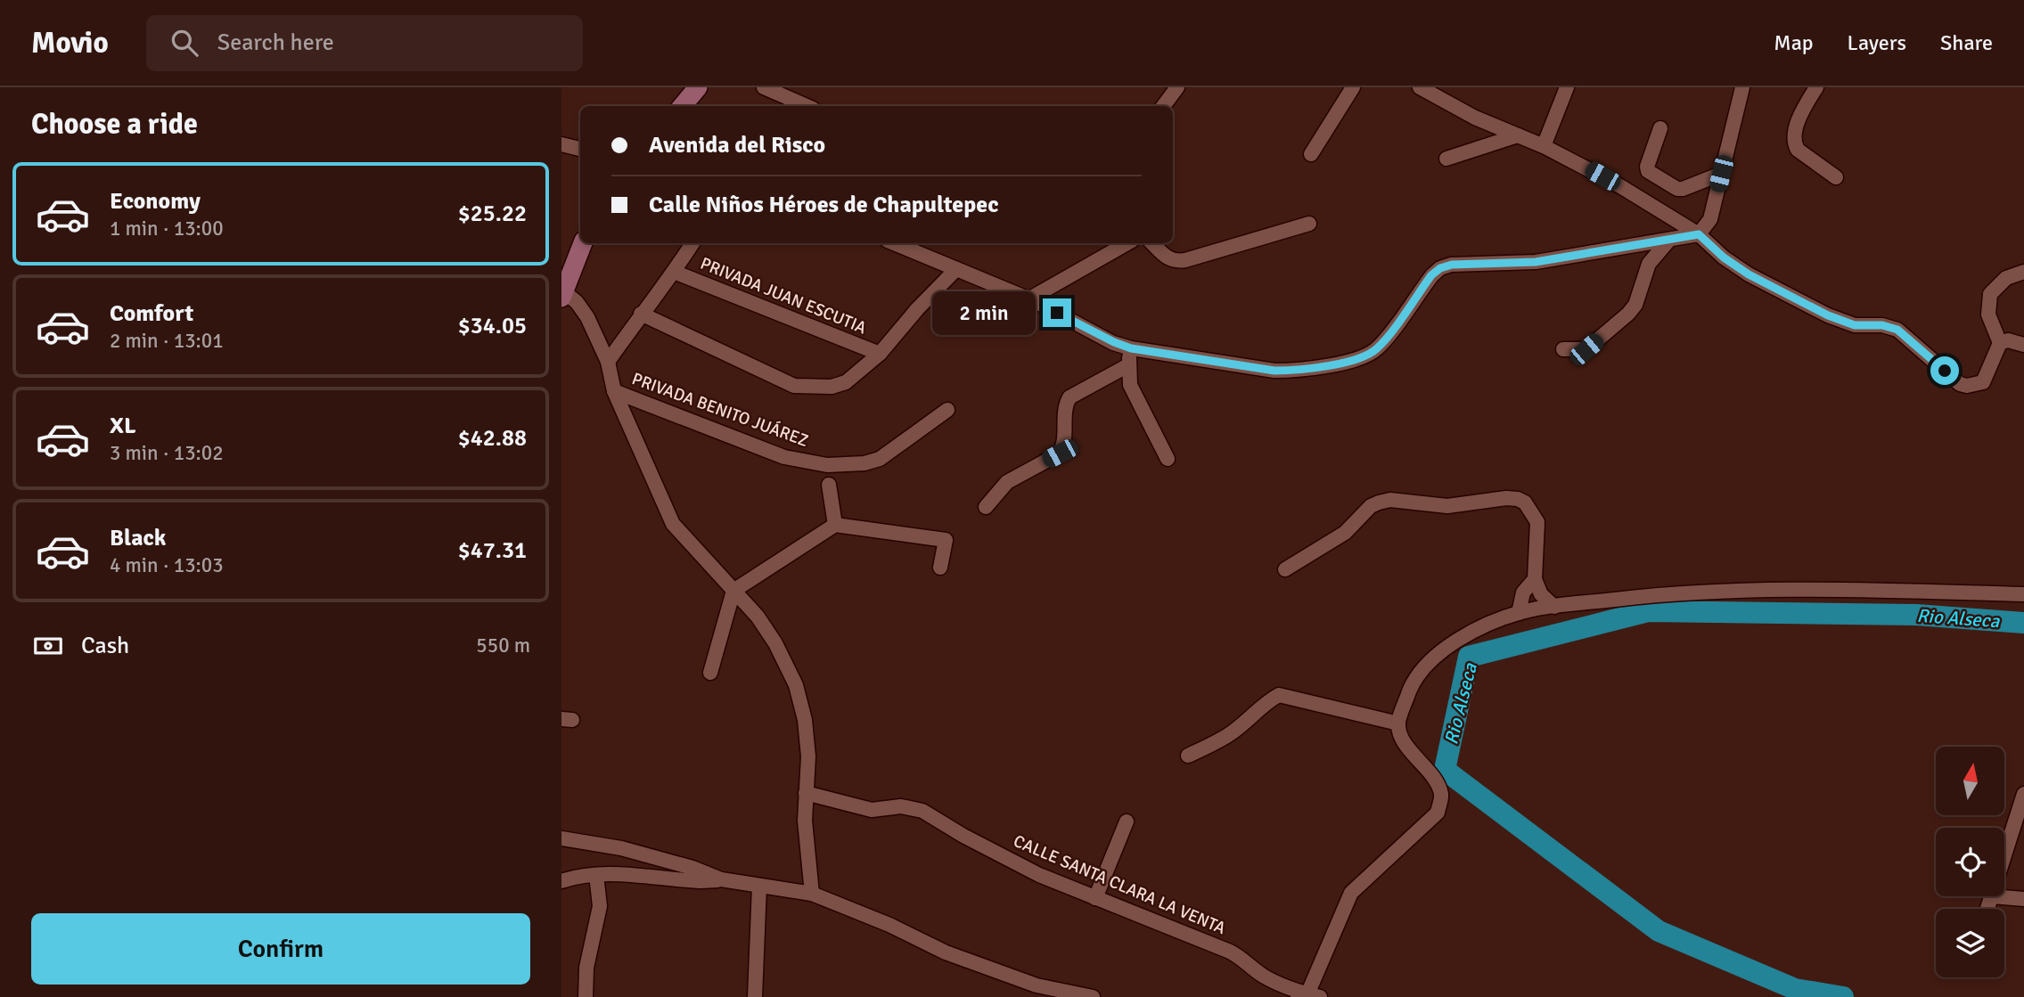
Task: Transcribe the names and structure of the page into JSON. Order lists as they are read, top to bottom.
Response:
{
  "streets": {
    "street": ["PRIVADA JUAN ESCUTIA", "PRIVADA BENITO JUÁREZ", "CALLE SANTA CLARA LA VENTA"]
  },
  "water": ["Rio Alseca"],
  "north": "top",
  "page": {
    "header": "Movio",
    "search": "Search here",
    "nav": ["Map", "Layers", "Share"],
    "heading": "Choose a ride",
    "banner": ["Avenida del Risco", "Calle Niños Héroes de Chapultepec"],
    "list": [
      {
        "name": "Economy",
        "note": "1 min · 13:00",
        "value": "$25.22"
      },
      {
        "name": "Comfort",
        "note": "2 min · 13:01",
        "value": "$34.05"
      },
      {
        "name": "XL",
        "note": "3 min · 13:02",
        "value": "$42.88"
      },
      {
        "name": "Black",
        "note": "4 min · 13:03",
        "value": "$47.31"
      }
    ],
    "bubble": "2 min",
    "pay": ["Cash", "550 m"],
    "buttons": "Confirm"
  }
}
